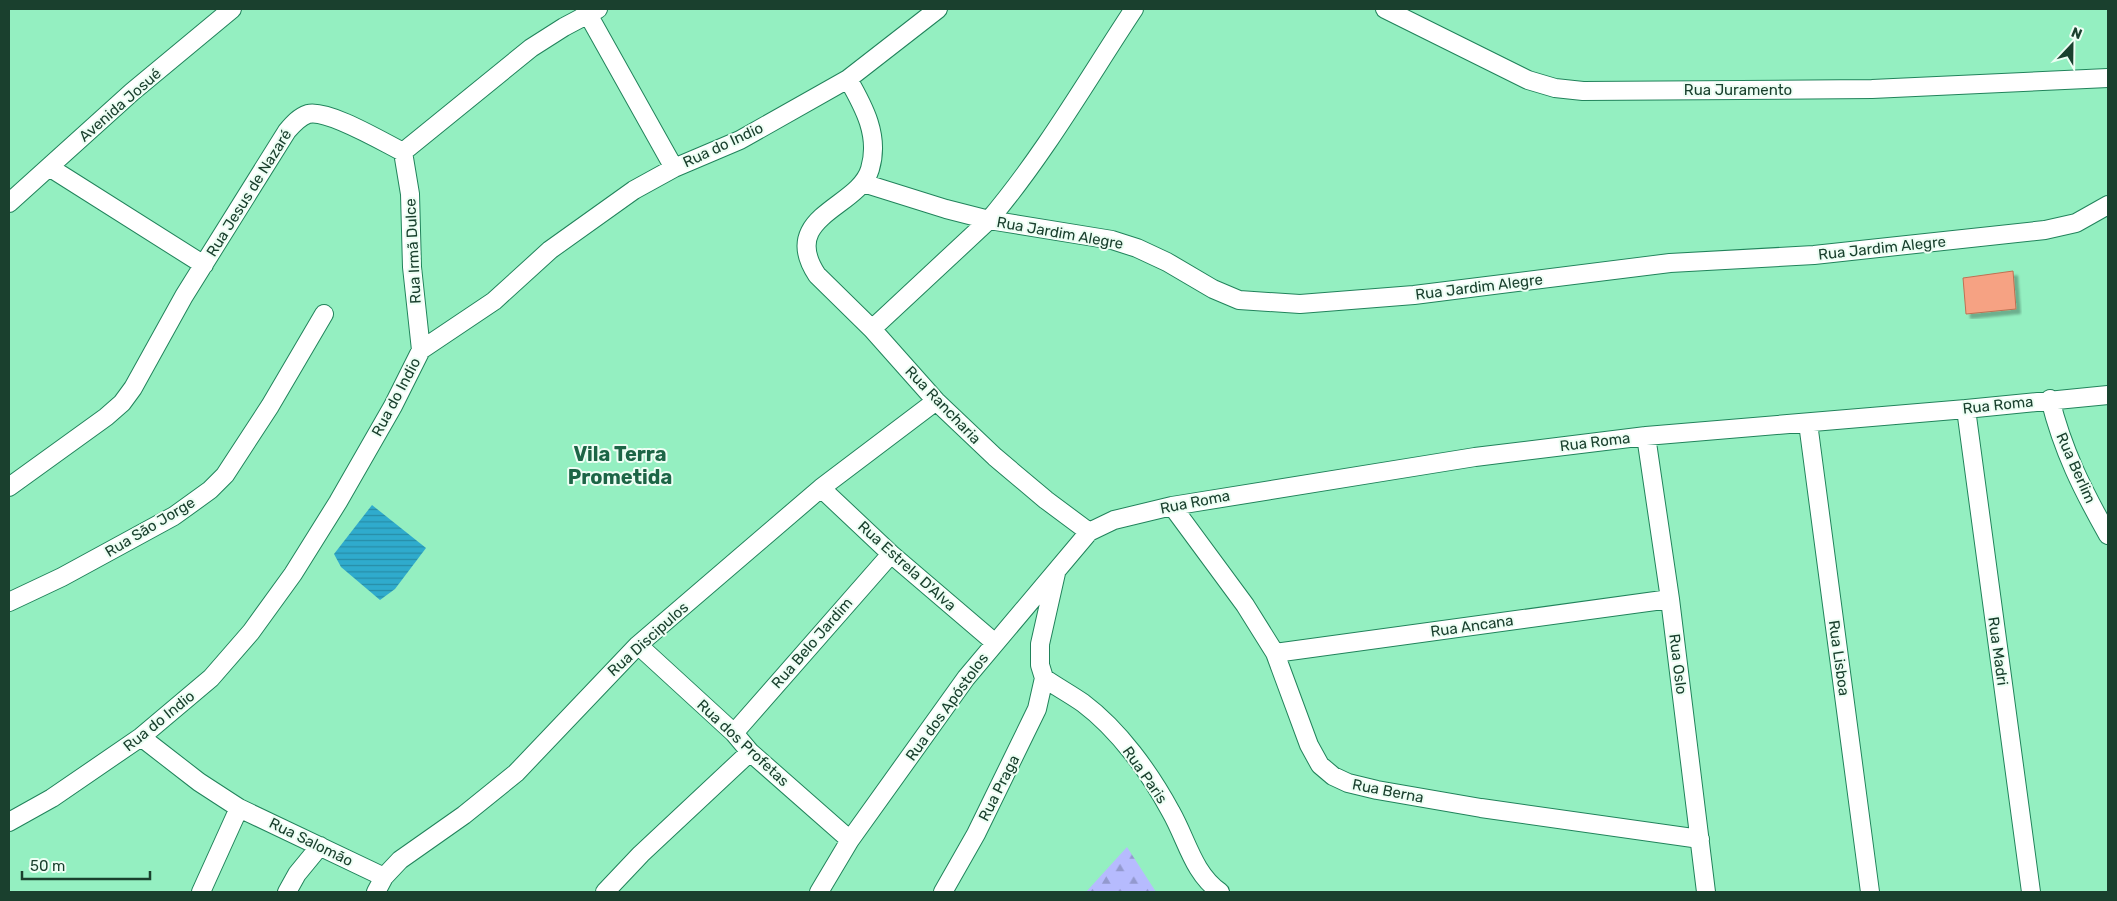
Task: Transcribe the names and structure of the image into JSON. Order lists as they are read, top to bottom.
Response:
{
  "streets": {
    "street": [
      "Rua Juramento",
      "Avenida Josué",
      "Rua do Indio",
      "Rua Jesus de Nazaré",
      "Rua Jardim Alegre",
      "Rua Irmã Dulce",
      "Rua Rancharia",
      "Rua Roma",
      "Rua Berlim",
      "Rua São Jorge",
      "Rua Estrela D'Alva",
      "Rua Ancana",
      "Rua Discipulos",
      "Rua Belo Jardim",
      "Rua Madri",
      "Rua Lisboa",
      "Rua Oslo",
      "Rua dos Apóstolos",
      "Rua dos Profetas",
      "Rua Paris",
      "Rua Praga",
      "Rua Berna",
      "Rua Salomão"
    ]
  },
  "crossings": [
    ["Rua do Indio", "Rua Irmã Dulce"],
    ["Rua do Indio", "Rua Salomão"],
    ["Rua Jesus de Nazaré", "Rua Irmã Dulce"],
    ["Rua Jardim Alegre", "Rua Rancharia"],
    ["Rua Rancharia", "Rua Roma"],
    ["Rua Rancharia", "Rua Discipulos"],
    ["Rua Rancharia", "Rua dos Apóstolos"],
    ["Rua Roma", "Rua Berlim"],
    ["Rua Roma", "Rua Madri"],
    ["Rua Roma", "Rua Lisboa"],
    ["Rua Roma", "Rua Oslo"],
    ["Rua Roma", "Rua dos Apóstolos"],
    ["Rua Roma", "Rua Berna"],
    ["Rua Estrela D'Alva", "Rua Discipulos"],
    ["Rua Estrela D'Alva", "Rua Belo Jardim"],
    ["Rua Estrela D'Alva", "Rua dos Apóstolos"],
    ["Rua Ancana", "Rua Oslo"],
    ["Rua Ancana", "Rua Berna"],
    ["Rua Discipulos", "Rua dos Profetas"],
    ["Rua Discipulos", "Rua Salomão"],
    ["Rua Belo Jardim", "Rua dos Profetas"],
    ["Rua Oslo", "Rua Berna"],
    ["Rua dos Apóstolos", "Rua dos Profetas"],
    ["Rua Paris", "Rua Praga"]
  ],
  "districts": ["Vila Terra Prometida"],
  "scale_bar": "50 m",
  "north": "top"
}
